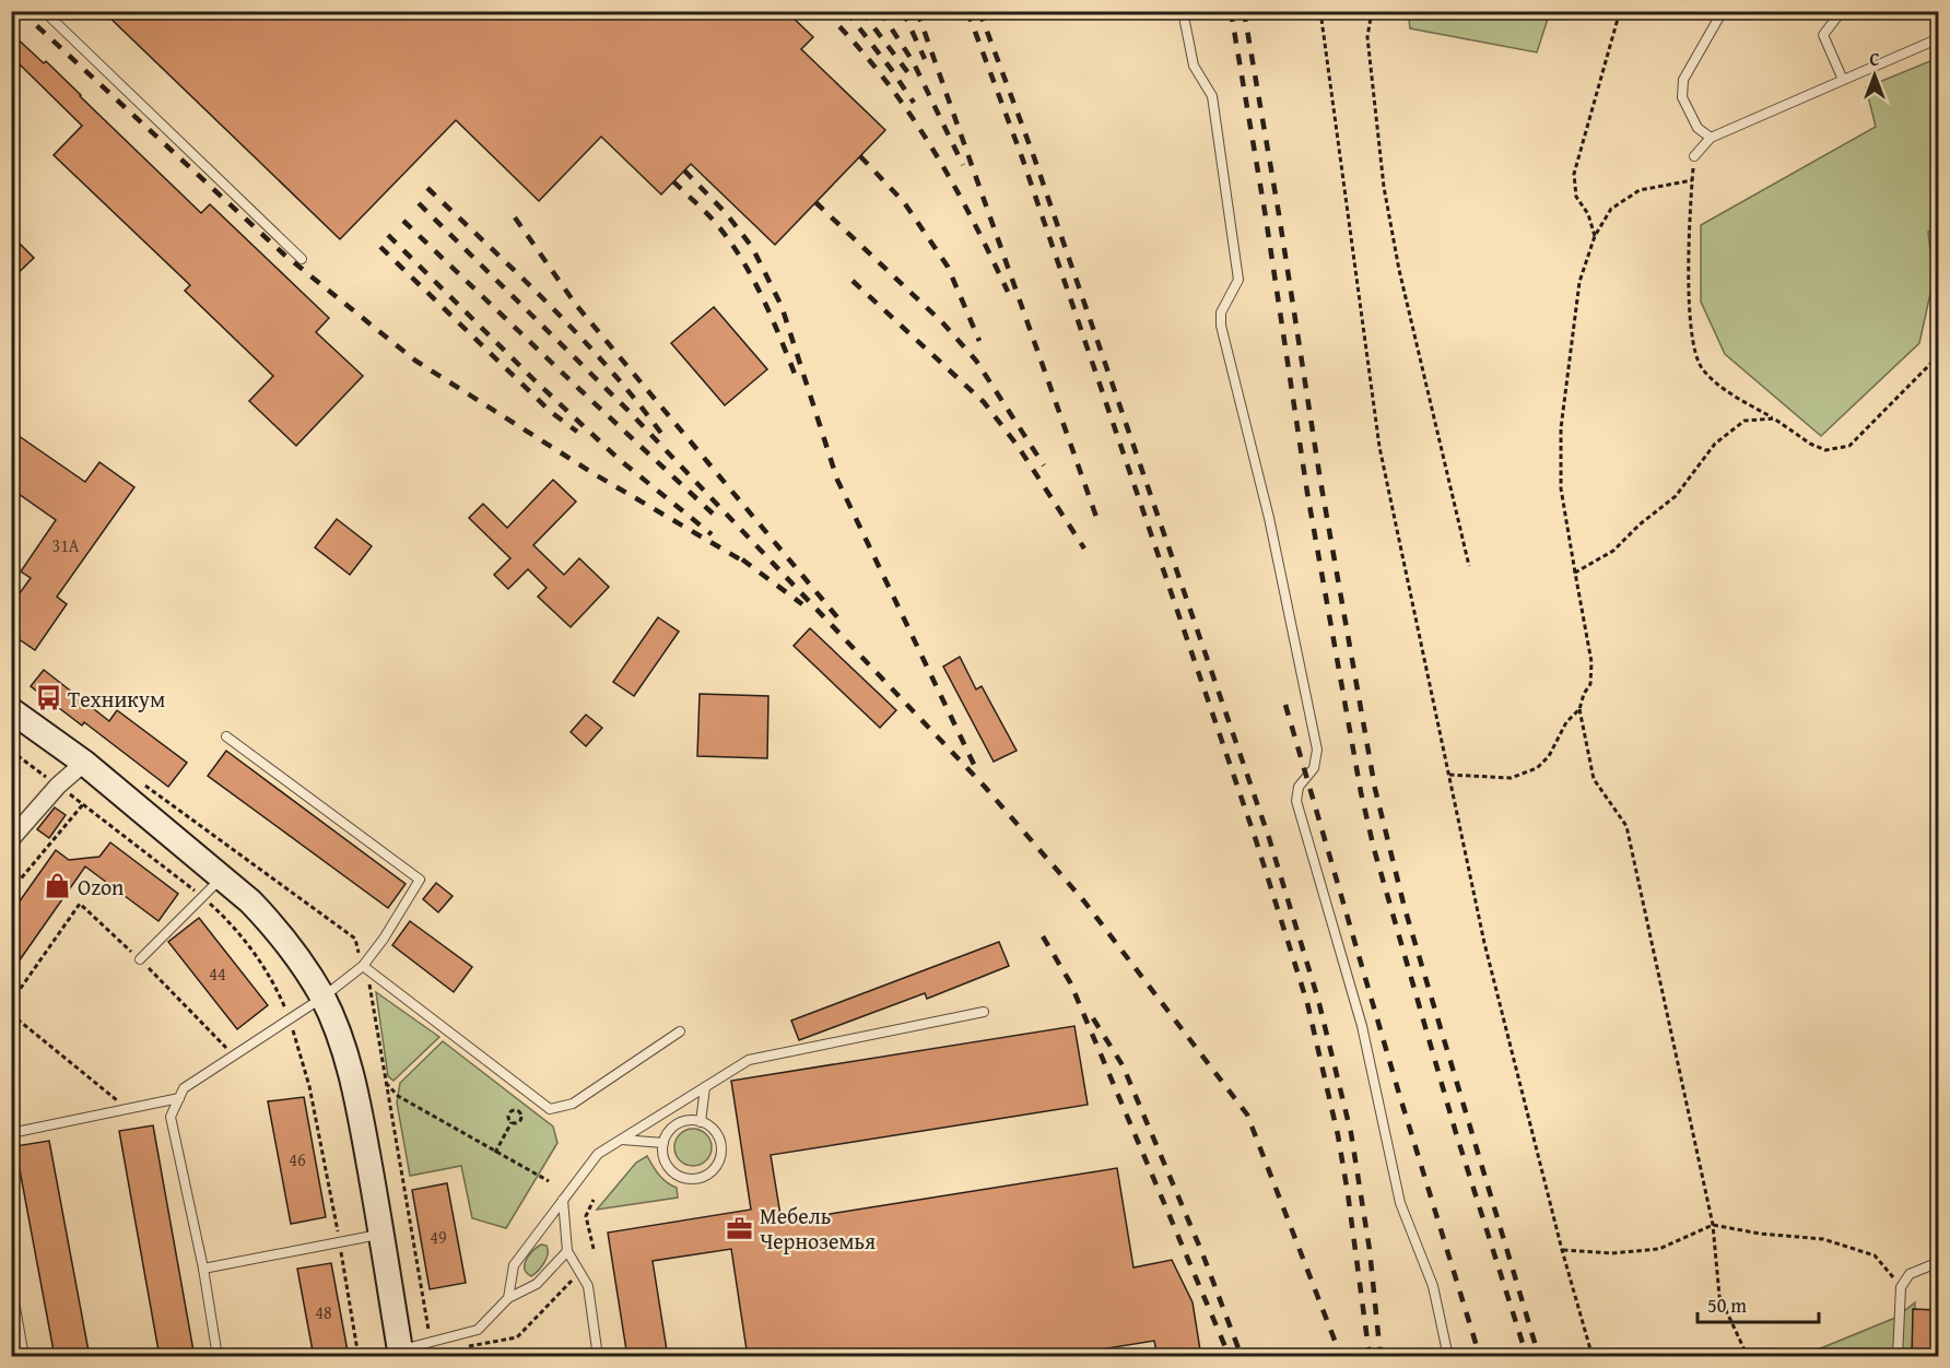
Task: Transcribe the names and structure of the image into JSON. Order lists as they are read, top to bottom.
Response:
{
  "places": {
    "bus stop": ["Техникум"],
    "shop": ["Ozon"],
    "office": ["Мебель Черноземья"]
  },
  "house_numbers": [
    "31А",
    "44",
    "46",
    "49",
    "48"
  ],
  "scale_bar": "50 m",
  "north": "top"
}
